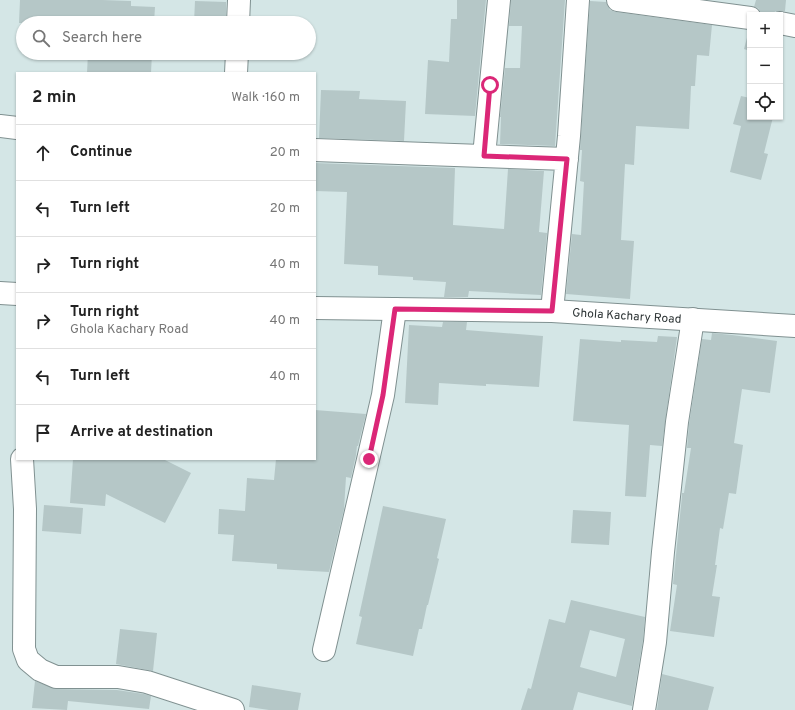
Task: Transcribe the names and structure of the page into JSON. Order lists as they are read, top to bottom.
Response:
{
  "streets": {
    "street": ["Ghola Kachary Road"]
  },
  "page": {
    "map_buttons": ["+", "−"],
    "search": "Search here",
    "heading": ["2 min", "Walk · 160 m"],
    "list": [
      ["Continue", "20 m"],
      ["Turn left", "20 m"],
      ["Turn right", "40 m"],
      ["Turn right", "Ghola Kachary Road", "40 m"],
      ["Turn left", "40 m"],
      "Arrive at destination"
    ]
  }
}
